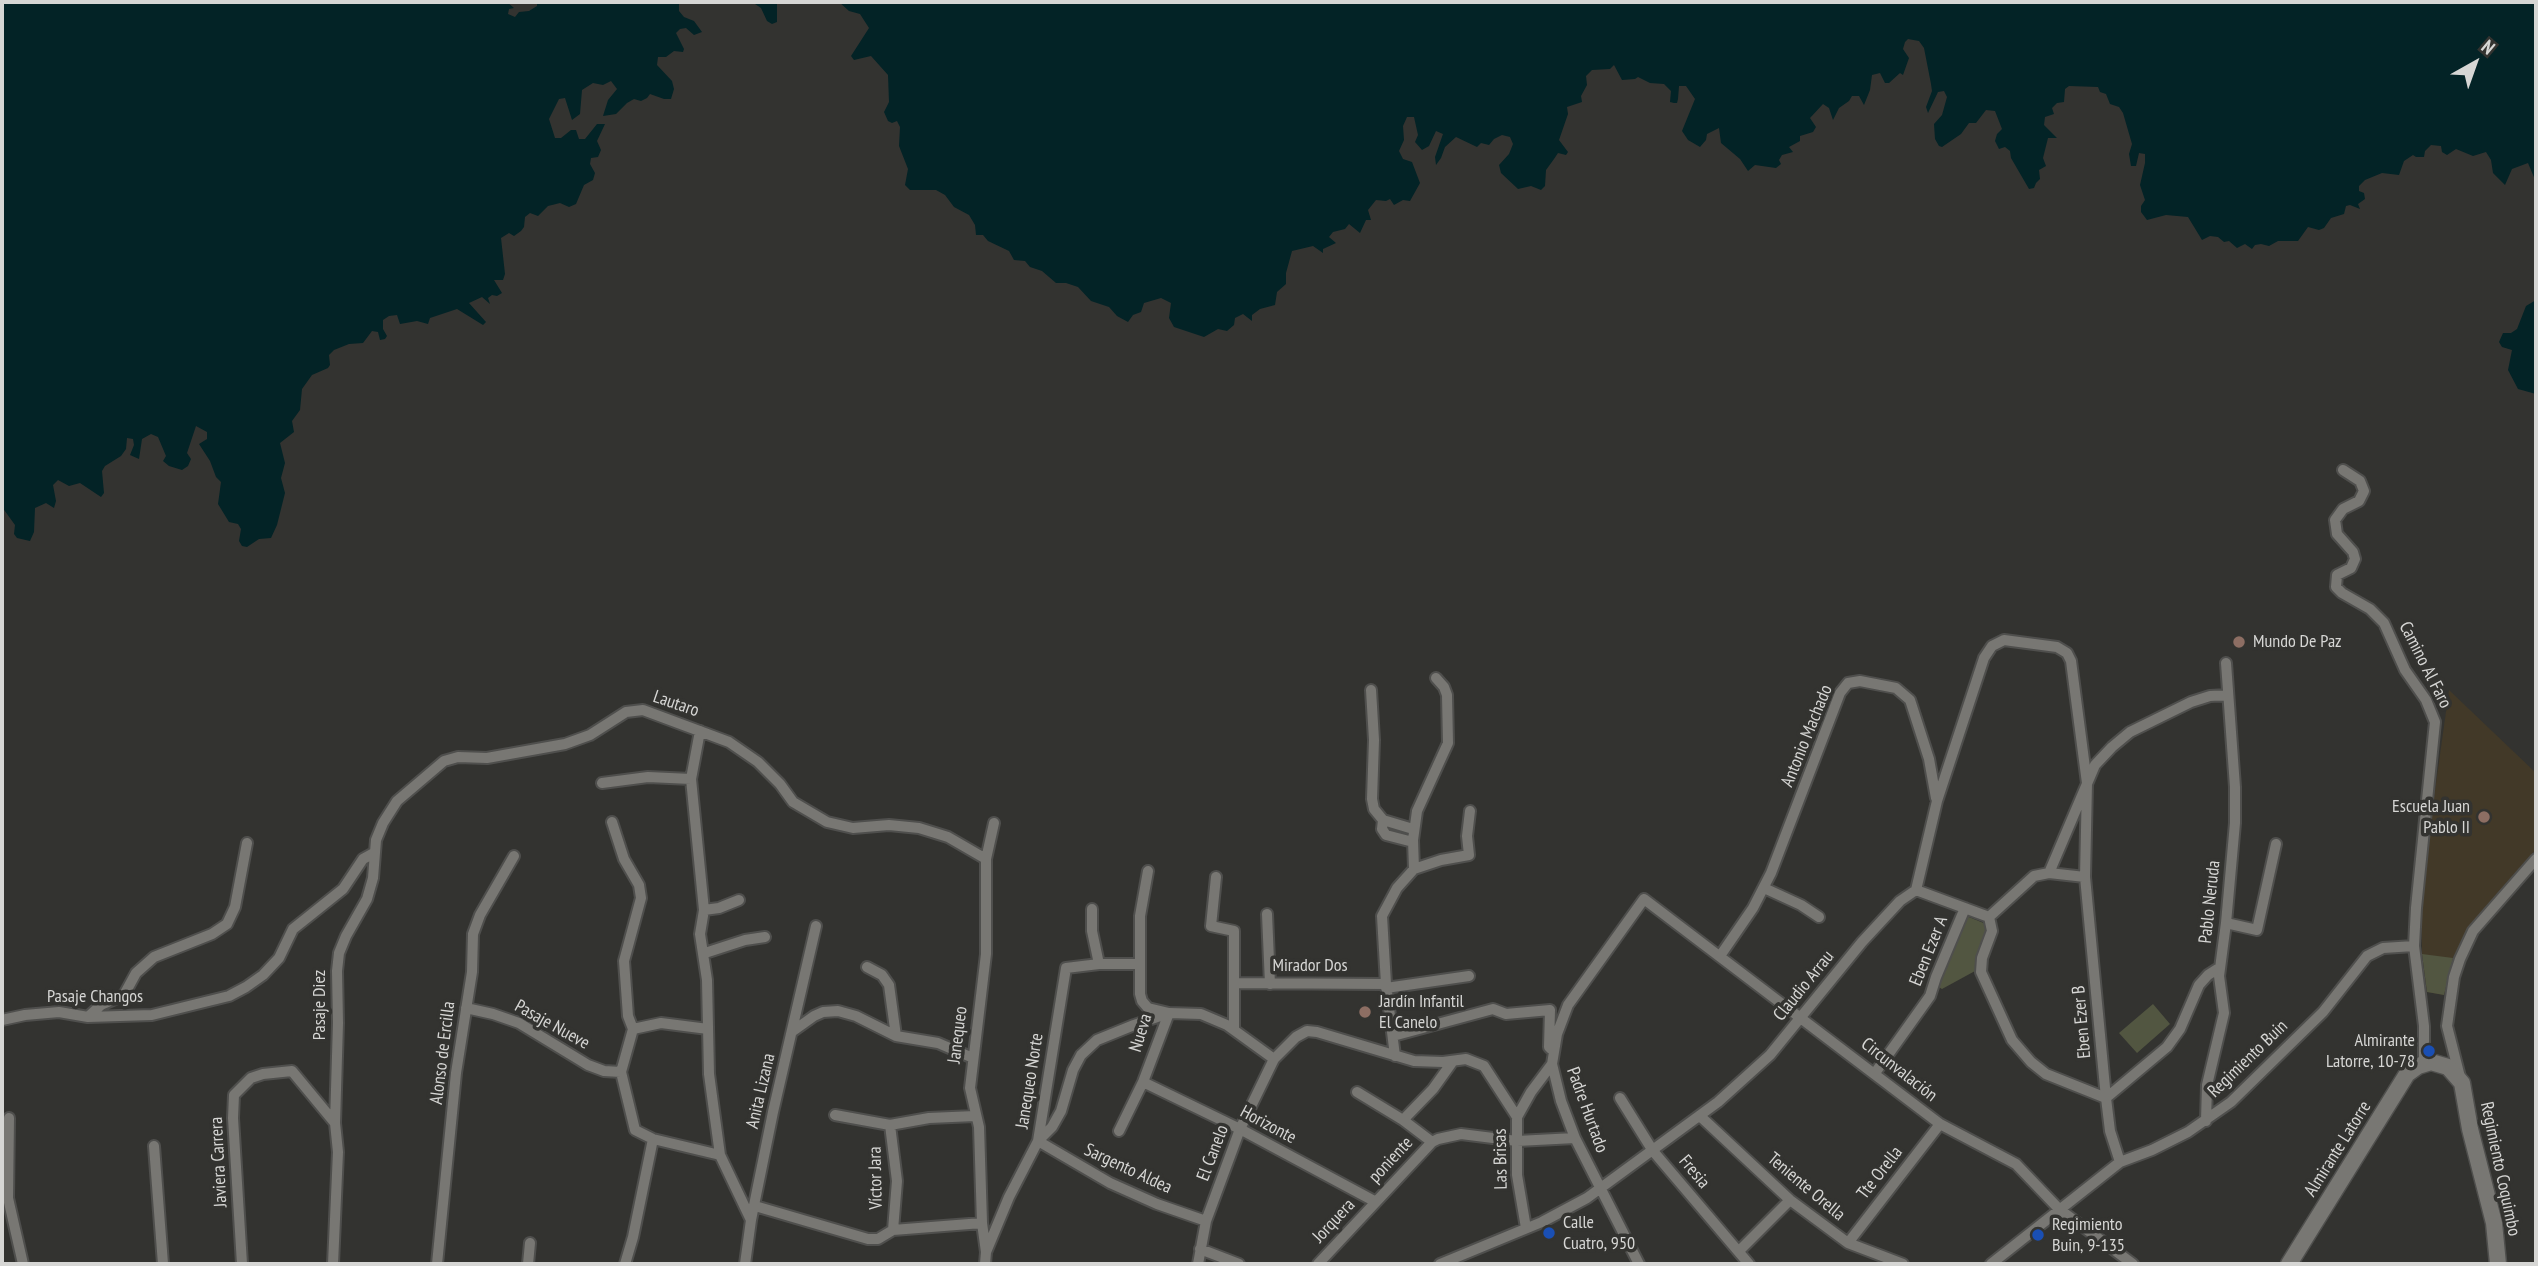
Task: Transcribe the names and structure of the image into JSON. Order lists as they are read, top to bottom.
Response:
{
  "streets": {
    "main road": ["Almirante Latorre", "Regimiento Coquimbo"],
    "street": [
      "Camino Al Faro",
      "Lautaro",
      "Antonio Machado",
      "Pablo Neruda",
      "Eben Ezer A",
      "Mirador Dos",
      "Claudio Arrau",
      "Pasaje Changos",
      "Pasaje Diez",
      "Eben Ezer B",
      "Pasaje Nueve",
      "Nueva",
      "Janequeo",
      "Alonso de Ercilla",
      "Regimiento Buin",
      "Circunvalación",
      "Janequeo Norte",
      "Anita Lizana",
      "Padre Hurtado",
      "Horizonte",
      "El Canelo",
      "Las Brisas",
      "poniente",
      "Javiera Carrera",
      "Sargento Aldea",
      "Fresia",
      "Tte Orella",
      "Víctor Jara",
      "Teniente Orella",
      "Jorquera"
    ]
  },
  "crossings": [
    ["Camino Al Faro", "Regimiento Buin"],
    ["Camino Al Faro", "Almirante Latorre"],
    ["Lautaro", "Pasaje Changos"],
    ["Lautaro", "Pasaje Diez"],
    ["Lautaro", "Janequeo"],
    ["Antonio Machado", "Eben Ezer B"],
    ["Antonio Machado", "Circunvalación"],
    ["Pablo Neruda", "Eben Ezer B"],
    ["Eben Ezer A", "Claudio Arrau"],
    ["Eben Ezer A", "Circunvalación"],
    ["Claudio Arrau", "Circunvalación"],
    ["Claudio Arrau", "Padre Hurtado"],
    ["Claudio Arrau", "Las Brisas"],
    ["Claudio Arrau", "Fresia"],
    ["Claudio Arrau", "Teniente Orella"],
    ["Pasaje Changos", "Pasaje Diez"],
    ["Pasaje Diez", "Javiera Carrera"],
    ["Eben Ezer B", "Regimiento Buin"],
    ["Pasaje Nueve", "Alonso de Ercilla"],
    ["Nueva", "Janequeo Norte"],
    ["Nueva", "Horizonte"],
    ["Janequeo", "Janequeo Norte"],
    ["Regimiento Buin", "Circunvalación"],
    ["Circunvalación", "Padre Hurtado"],
    ["Circunvalación", "Tte Orella"],
    ["Janequeo Norte", "Sargento Aldea"],
    ["Horizonte", "El Canelo"],
    ["Horizonte", "poniente"],
    ["Horizonte", "Jorquera"],
    ["El Canelo", "Las Brisas"],
    ["El Canelo", "Sargento Aldea"],
    ["poniente", "Jorquera"],
    ["Tte Orella", "Teniente Orella"]
  ],
  "places": [
    "Mundo De Paz",
    "Escuela Juan Pablo II",
    "Jardín Infantil El Canelo",
    "Almirante Latorre, 10-78",
    "Calle Cuatro, 950",
    "Regimiento Buin, 9-135"
  ],
  "north": "top right"
}
